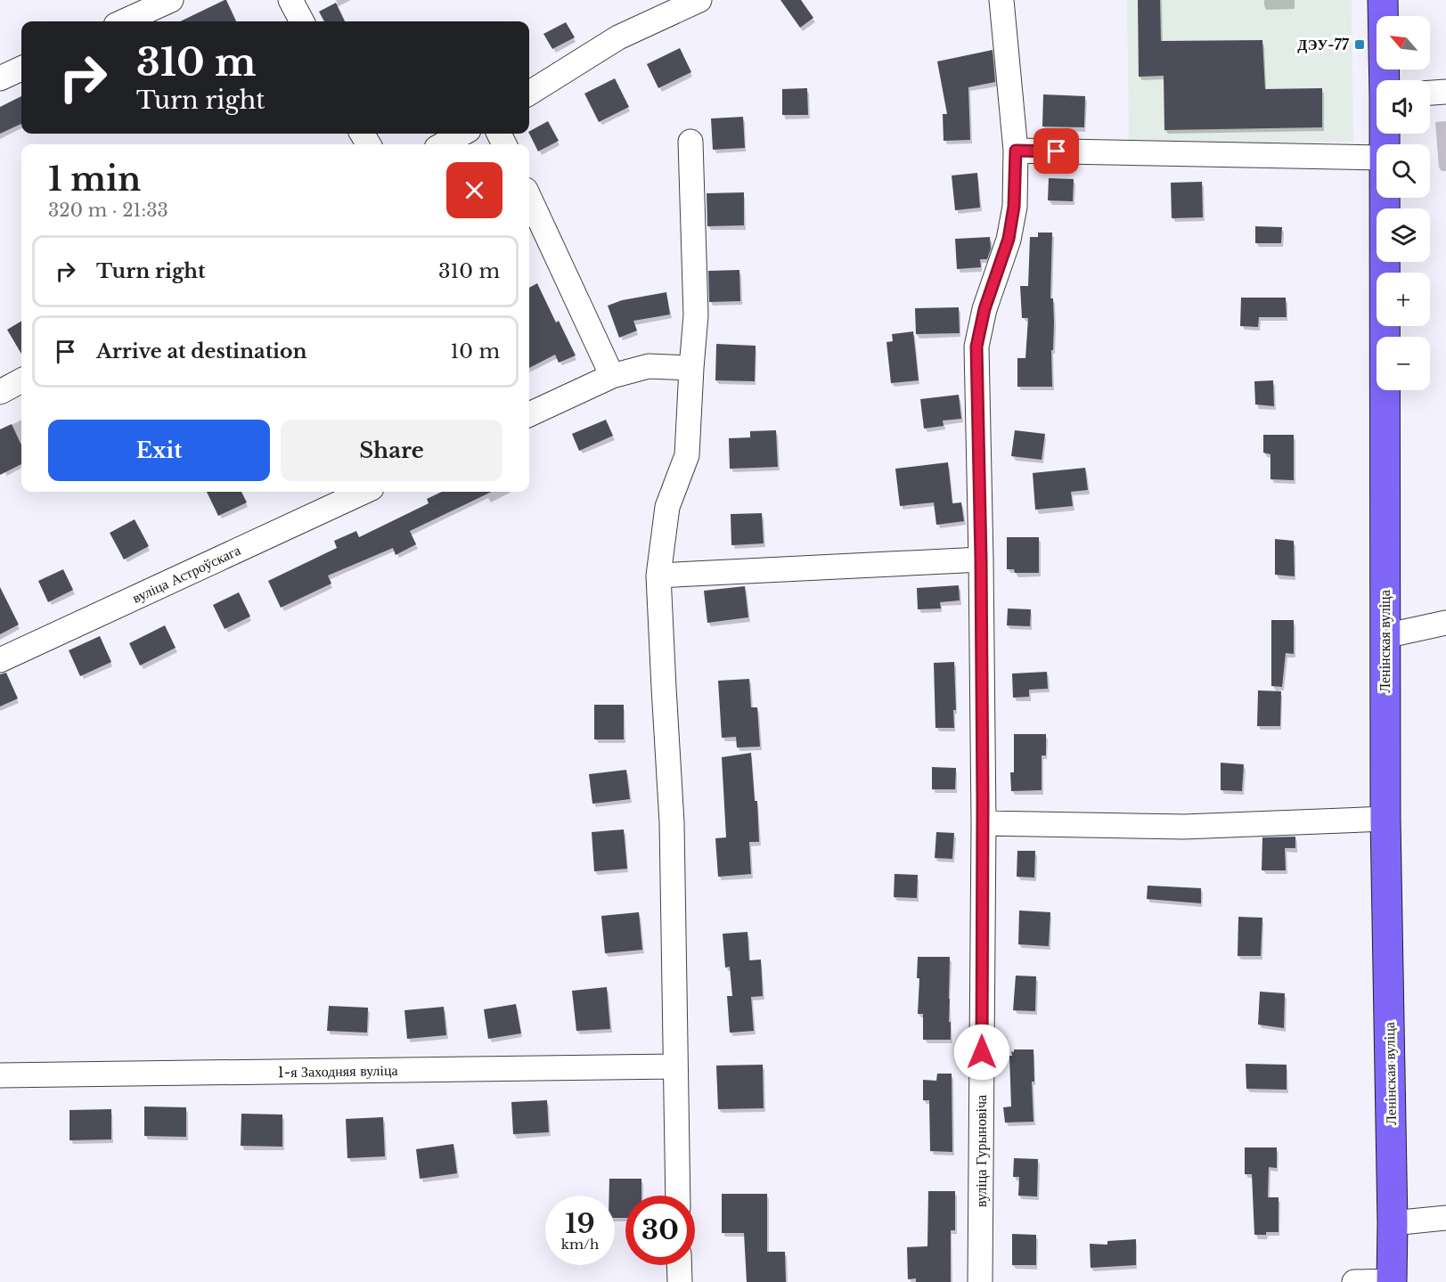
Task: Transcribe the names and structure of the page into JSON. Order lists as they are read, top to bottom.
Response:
{
  "streets": {
    "main road": ["Ленінская вуліца"],
    "street": ["вуліца Астроўскага", "1-я Заходняя вуліца", "вуліца Гурыновіча"]
  },
  "places": {
    "transit": ["ДЭУ-77"]
  },
  "north": "top left",
  "page": {
    "map_buttons": ["+", "−"],
    "turn": ["310 m", "Turn right"],
    "heading": ["1 min", "320 m · 21:33"],
    "list": [
      {
        "name": "Turn right",
        "value": "310 m"
      },
      {
        "name": "Arrive at destination",
        "value": "10 m"
      }
    ],
    "buttons": ["Exit", "Share"],
    "speed": "19 km/h",
    "limit": "30"
  }
}
